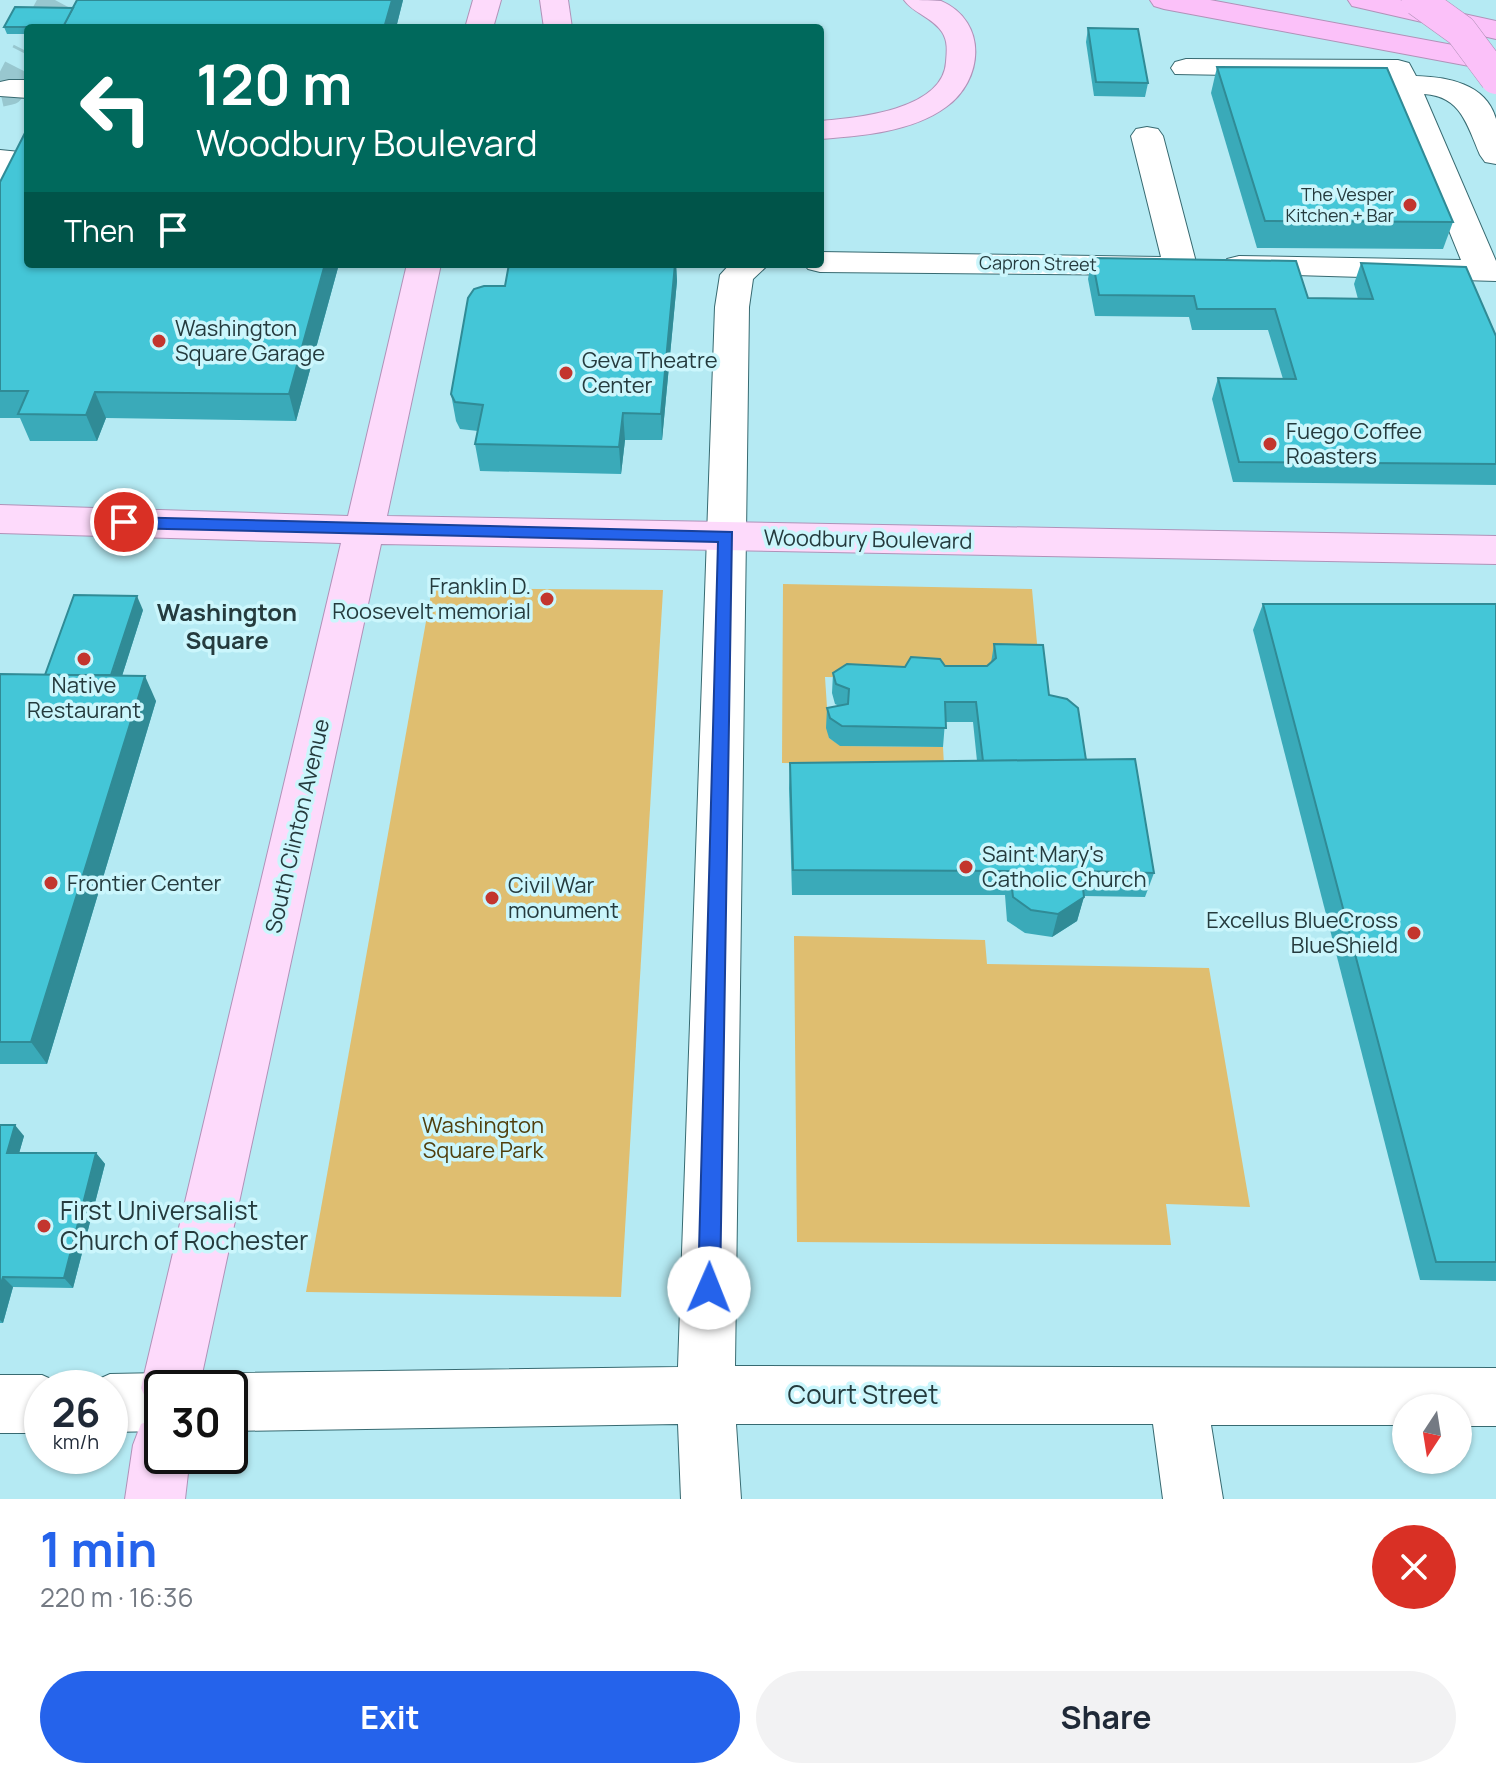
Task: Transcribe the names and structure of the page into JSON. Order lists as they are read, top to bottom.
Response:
{
  "streets": {
    "main road": ["Woodbury Boulevard", "South Clinton Avenue"],
    "street": ["Capron Street", "Court Street"]
  },
  "crossings": [
    ["Woodbury Boulevard", "South Clinton Avenue"]
  ],
  "districts": ["Washington Square"],
  "parks": ["Washington Square Park"],
  "places": [
    "The Vesper Kitchen + Bar",
    "Washington Square Garage",
    "Geva Theatre Center",
    "Fuego Coffee Roasters",
    "Franklin D. Roosevelt memorial",
    "Native Restaurant",
    "Saint Mary's Catholic Church",
    "Frontier Center",
    "Civil War monument",
    "Excellus BlueCross BlueShield",
    "First Universalist Church of Rochester"
  ],
  "north": "bottom",
  "page": {
    "turn": ["120 m", "Woodbury Boulevard"],
    "then": "Then",
    "speed": "26 km/h",
    "limit": "30",
    "heading": ["1 min", "220 m · 16:36"],
    "buttons": ["Exit", "Share"]
  }
}
